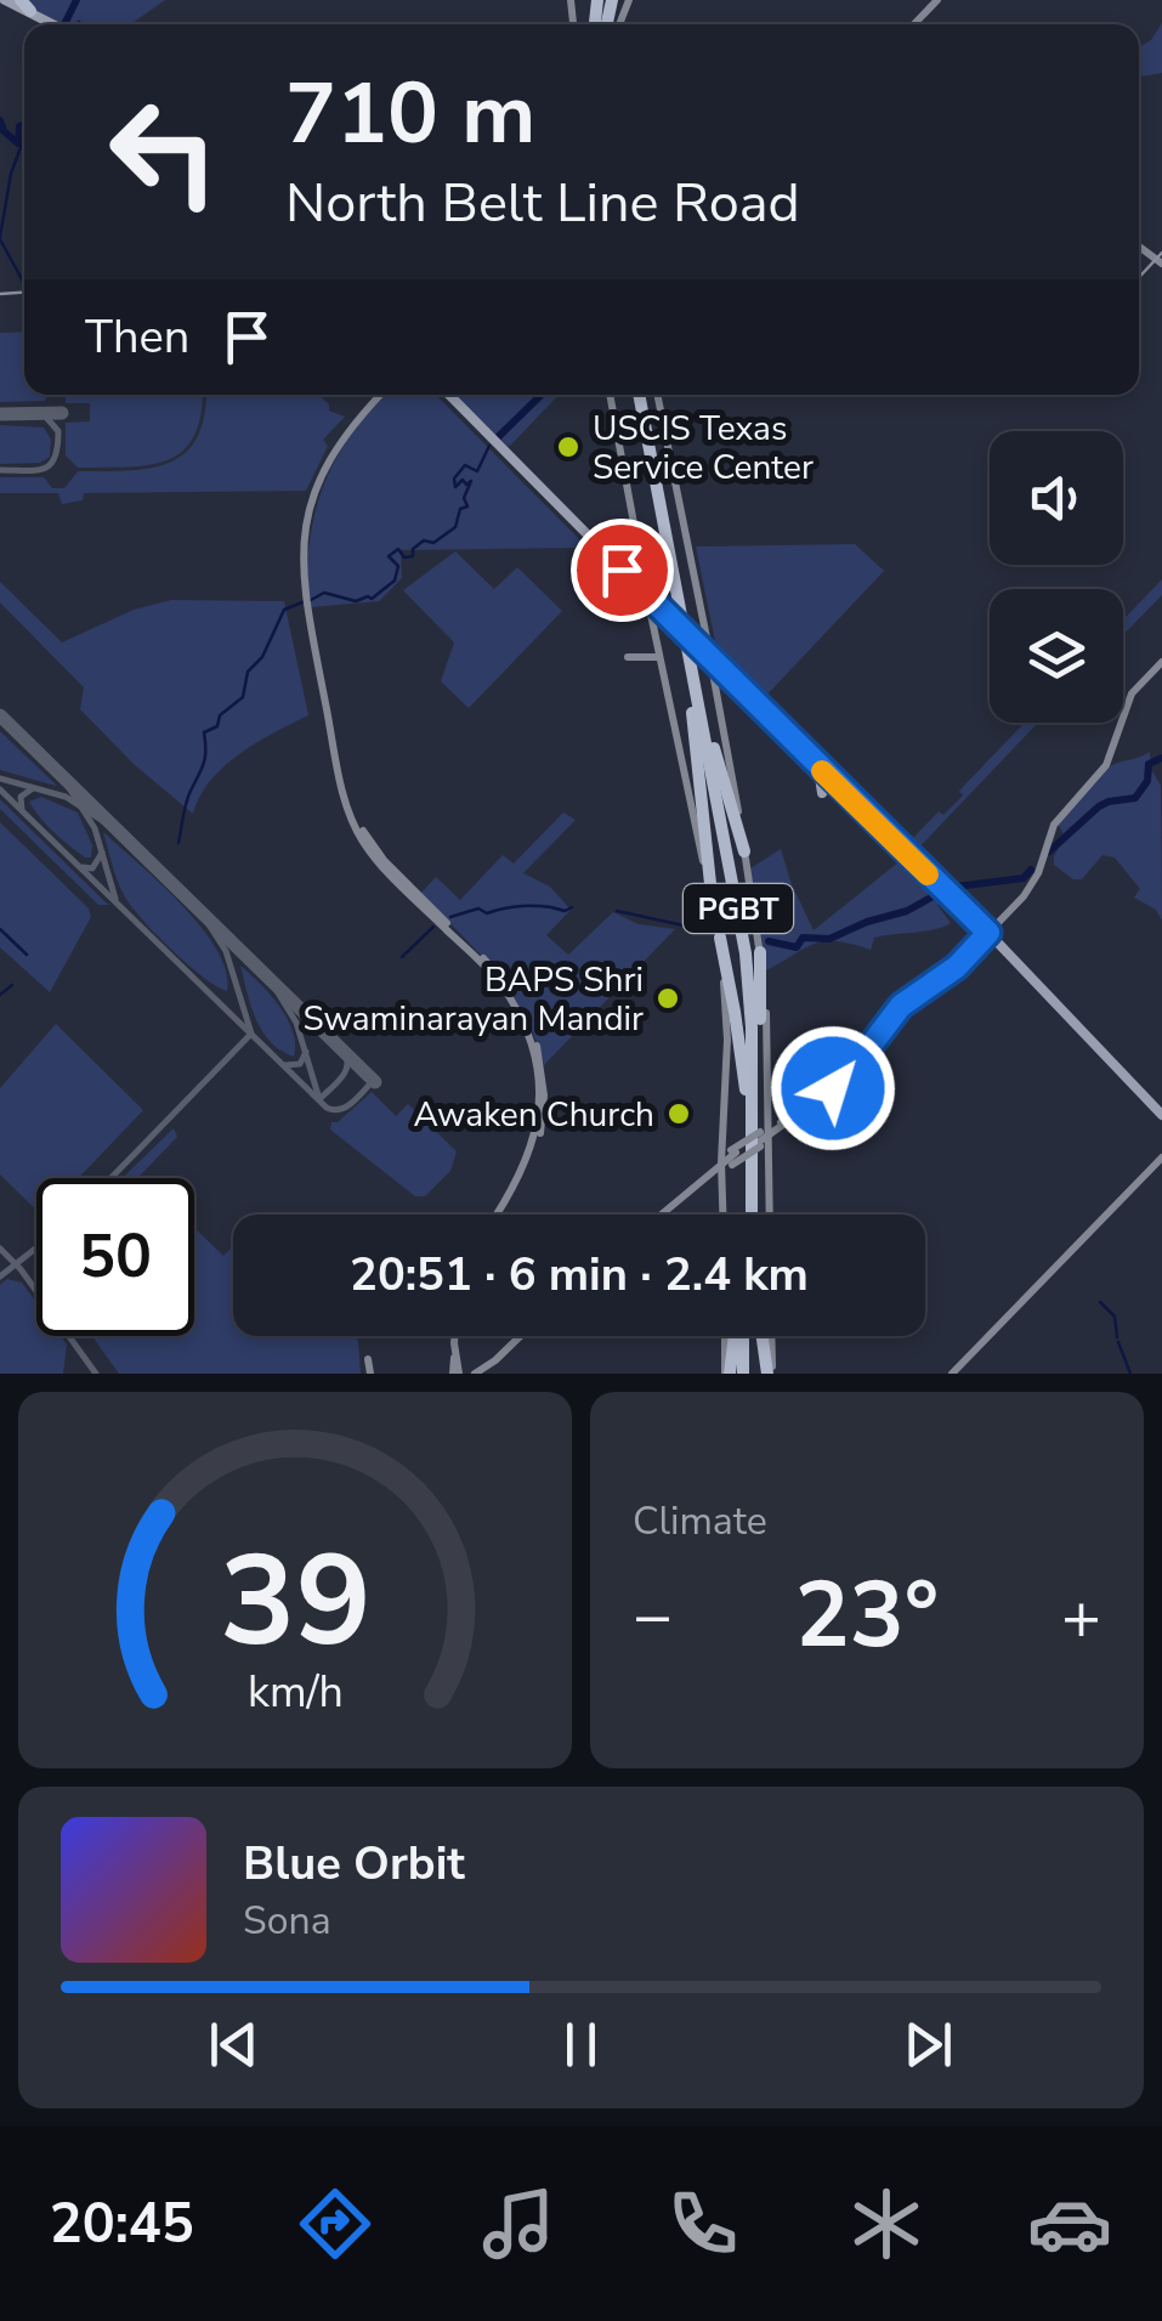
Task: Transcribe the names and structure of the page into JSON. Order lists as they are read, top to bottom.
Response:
{
  "streets": {
    "highway": ["PGBT"]
  },
  "places": ["USCIS Texas Service Center", "BAPS Shri Swaminarayan Mandir", "Awaken Church"],
  "page": {
    "turn": ["710 m", "North Belt Line Road"],
    "then": "Then",
    "limit": "50",
    "trip": "20:51 · 6 min · 2.4 km",
    "tile": "Climate",
    "heat": ["−", "23°", "+"],
    "song": ["Blue Orbit", "Sona"],
    "tabs": "20:45",
    "gauge": ["39", "km/h"]
  }
}
